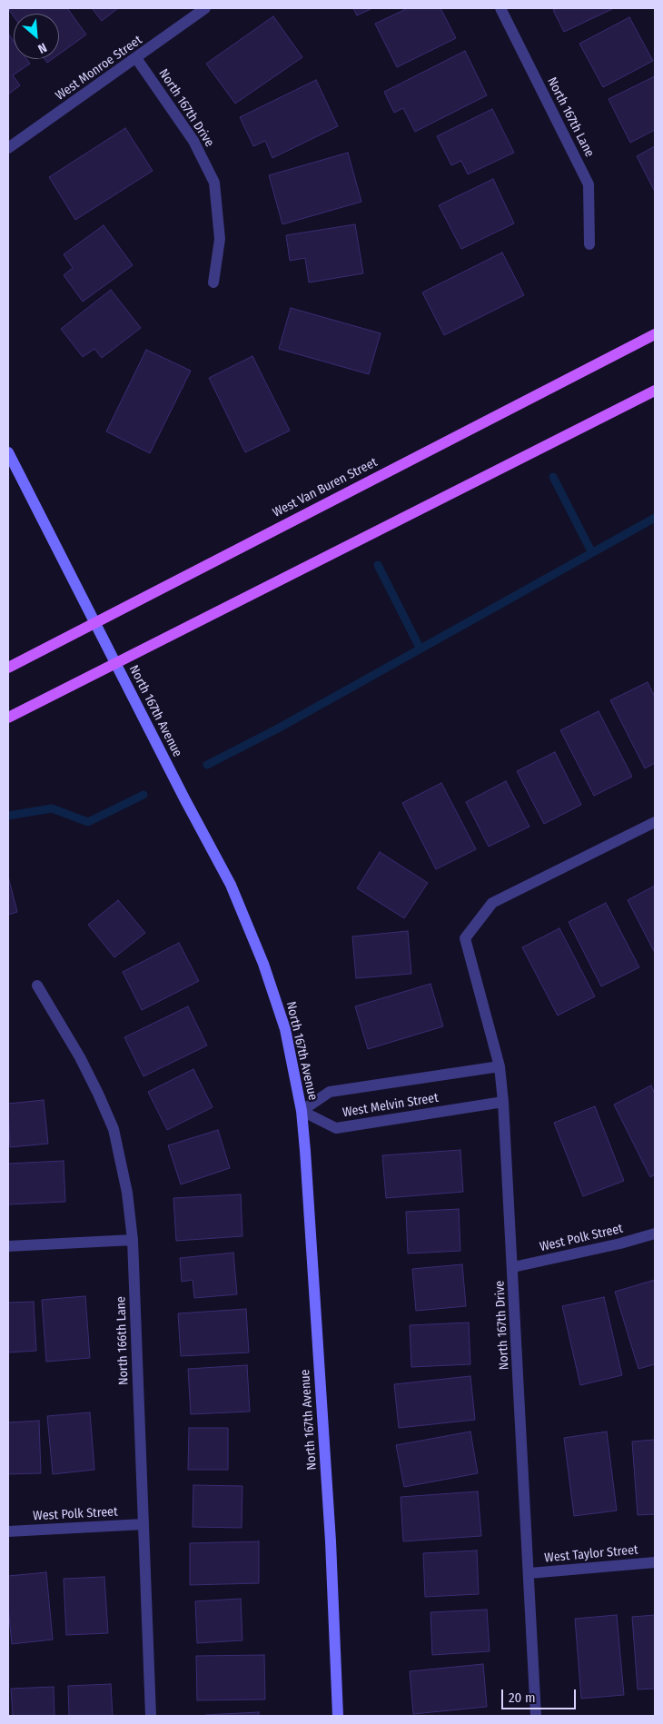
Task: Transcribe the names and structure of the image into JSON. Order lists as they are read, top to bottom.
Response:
{
  "streets": {
    "main road": ["West Van Buren Street"],
    "street": [
      "West Monroe Street",
      "North 167th Drive",
      "North 167th Lane",
      "North 167th Avenue",
      "West Melvin Street",
      "West Polk Street",
      "North 166th Lane",
      "West Taylor Street"
    ]
  },
  "crossings": [
    ["West Monroe Street", "North 167th Drive"],
    ["North 167th Drive", "West Melvin Street"],
    ["North 167th Drive", "West Polk Street"],
    ["North 167th Drive", "West Taylor Street"],
    ["West Van Buren Street", "North 167th Avenue"],
    ["North 167th Avenue", "West Melvin Street"],
    ["West Polk Street", "North 166th Lane"]
  ],
  "scale_bar": "20 m",
  "north": "bottom right"
}
